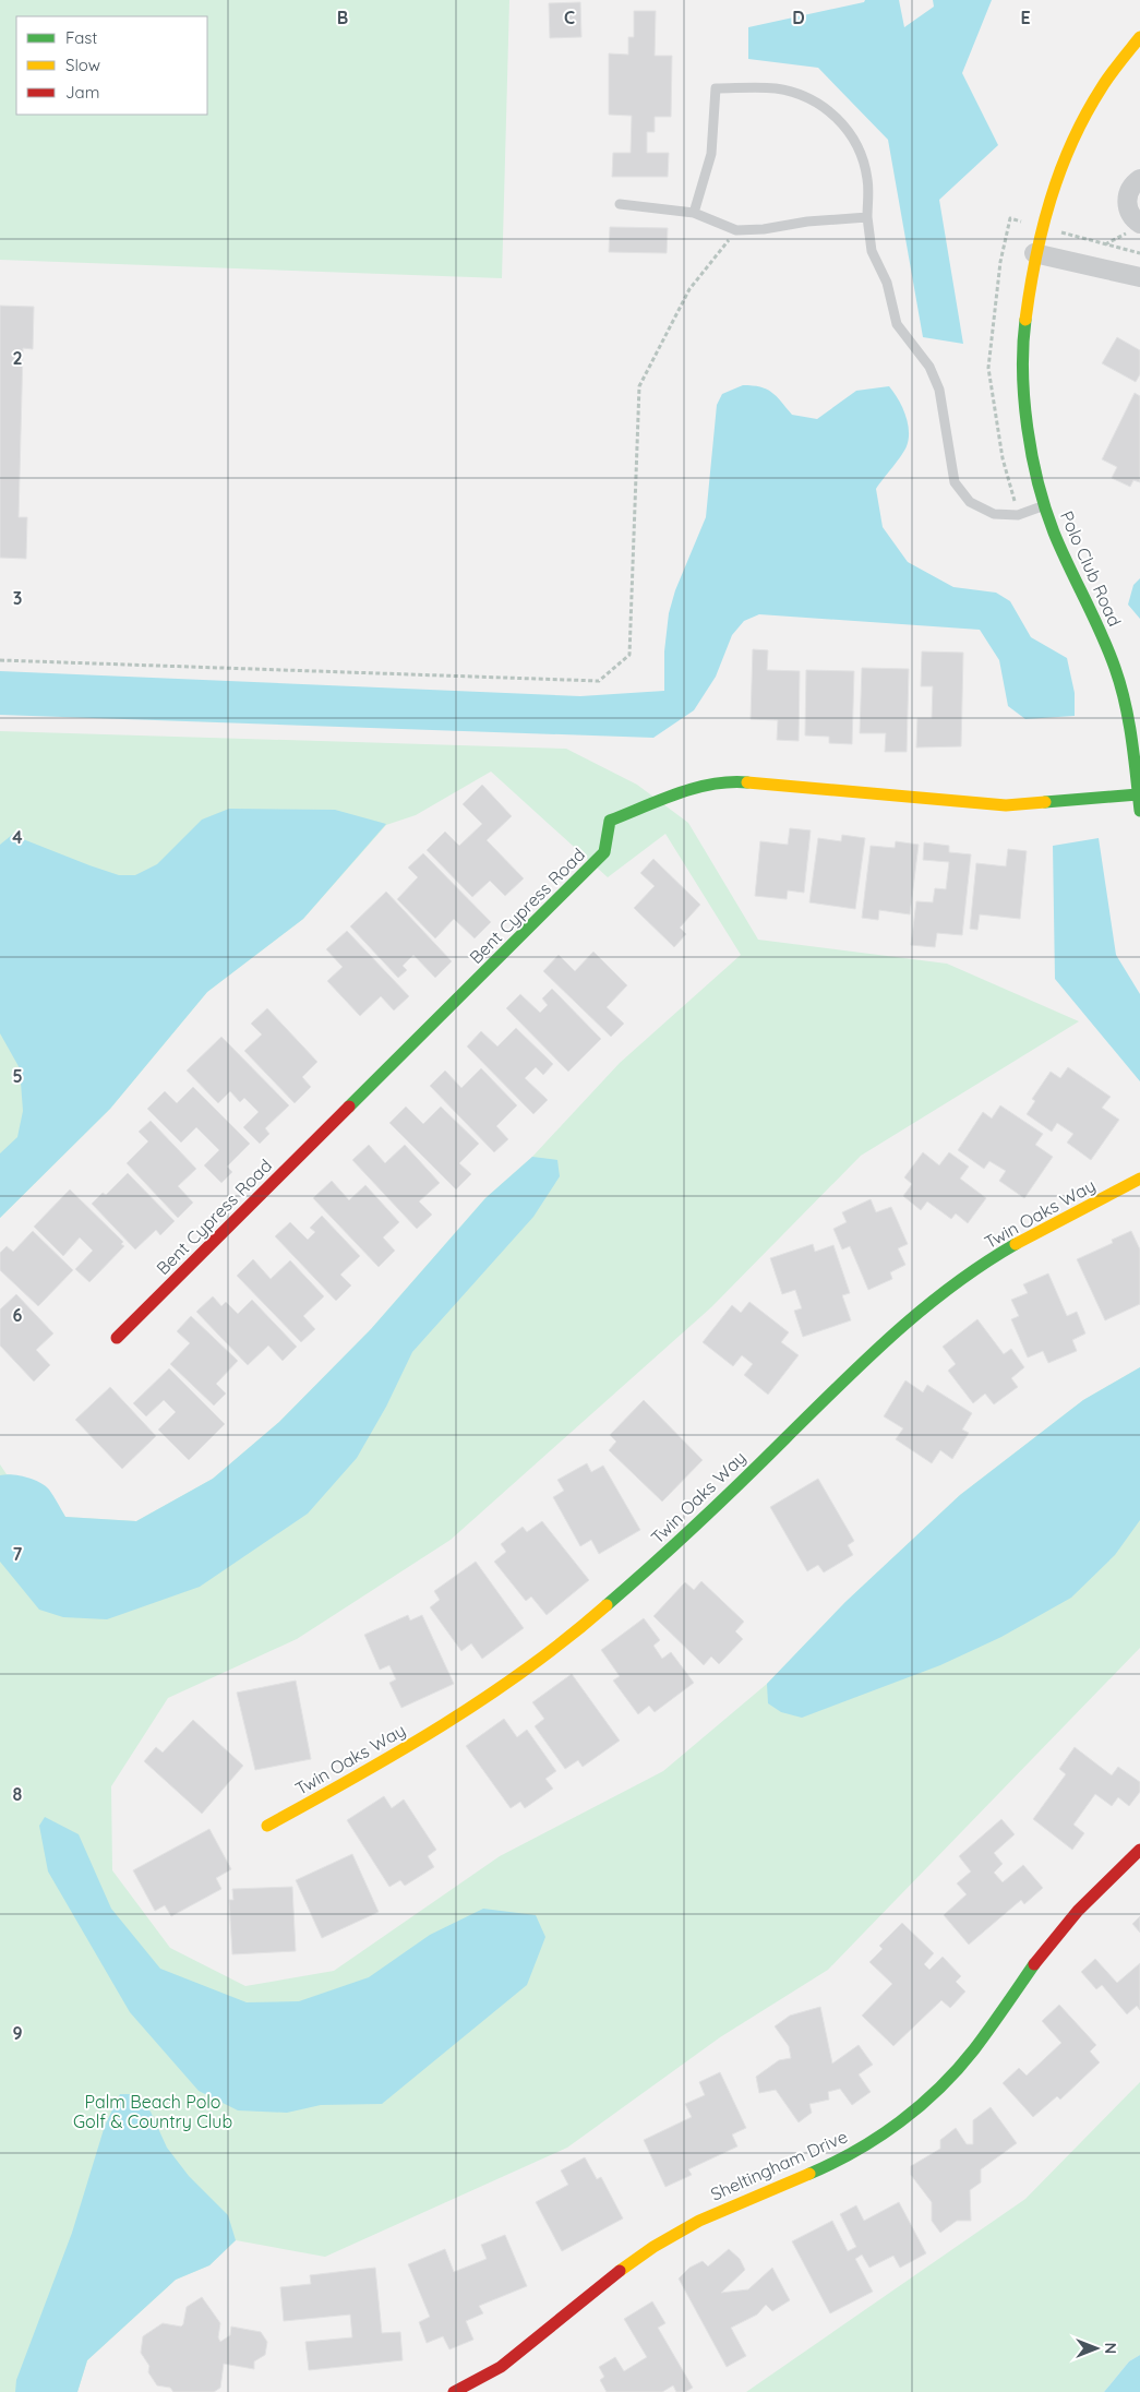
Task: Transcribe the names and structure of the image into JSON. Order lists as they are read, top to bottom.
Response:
{
  "streets": {
    "street": [
      "Polo Club Road",
      "Bent Cypress Road",
      "Twin Oaks Way",
      "Sheltingham Drive"
    ]
  },
  "crossings": [
    ["Polo Club Road", "Bent Cypress Road"]
  ],
  "parks": ["Palm Beach Polo Golf & Country Club"],
  "legend": ["Fast", "Slow", "Jam"],
  "north": "right",
  "grid": {
    "columns": [
      "B",
      "C",
      "D",
      "E"
    ],
    "rows": [
      "2",
      "3",
      "4",
      "5",
      "6",
      "7",
      "8",
      "9"
    ]
  }
}
